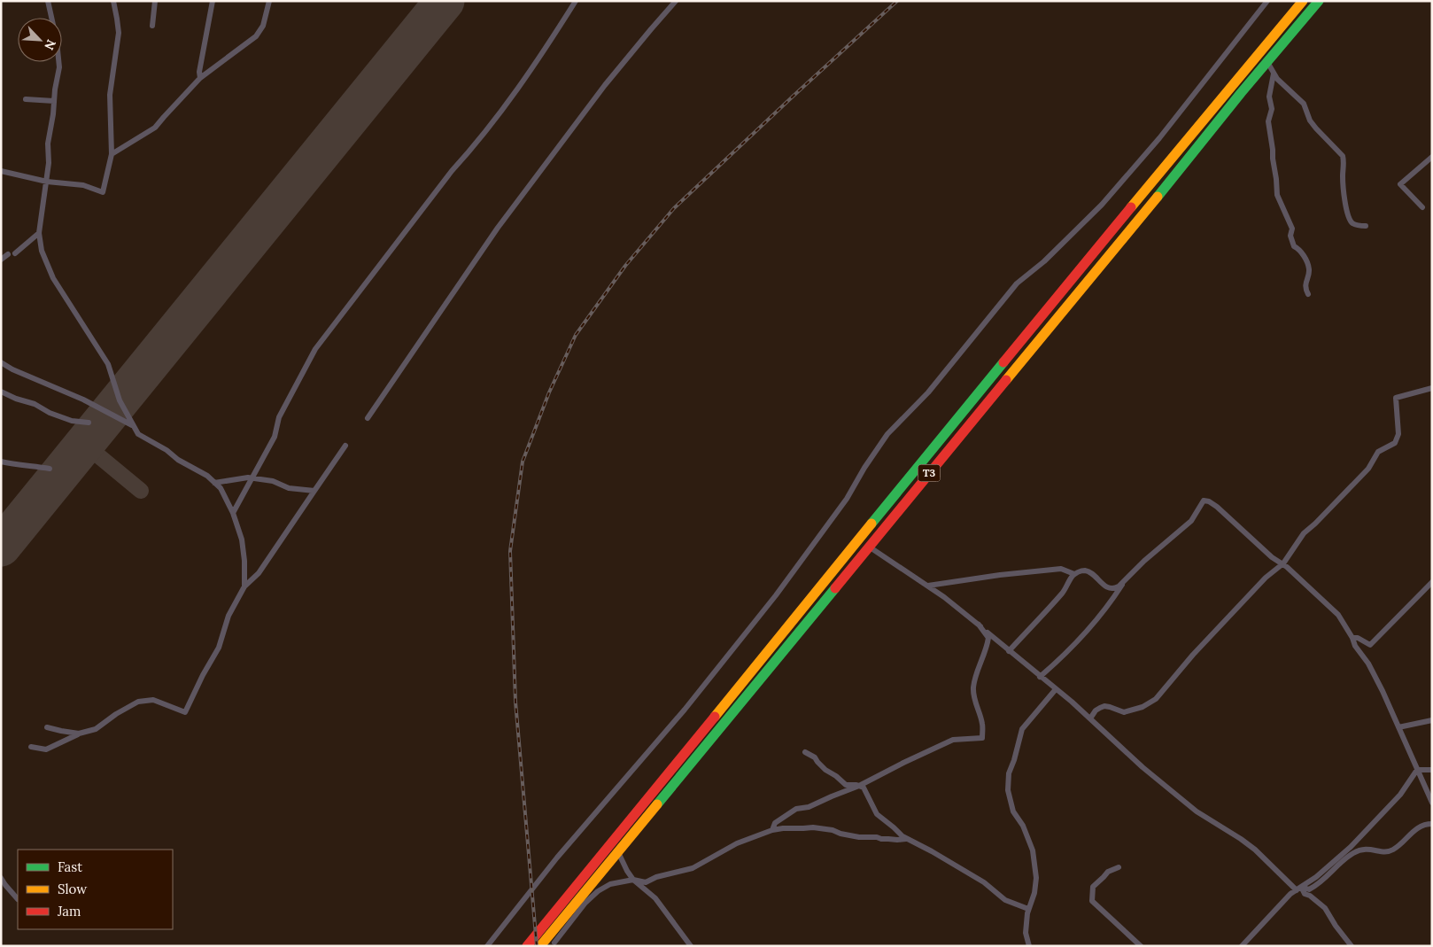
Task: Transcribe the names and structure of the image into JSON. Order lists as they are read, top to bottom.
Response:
{
  "streets": {
    "highway": ["T3"]
  },
  "legend": ["Fast", "Slow", "Jam"],
  "north": "bottom right"
}
